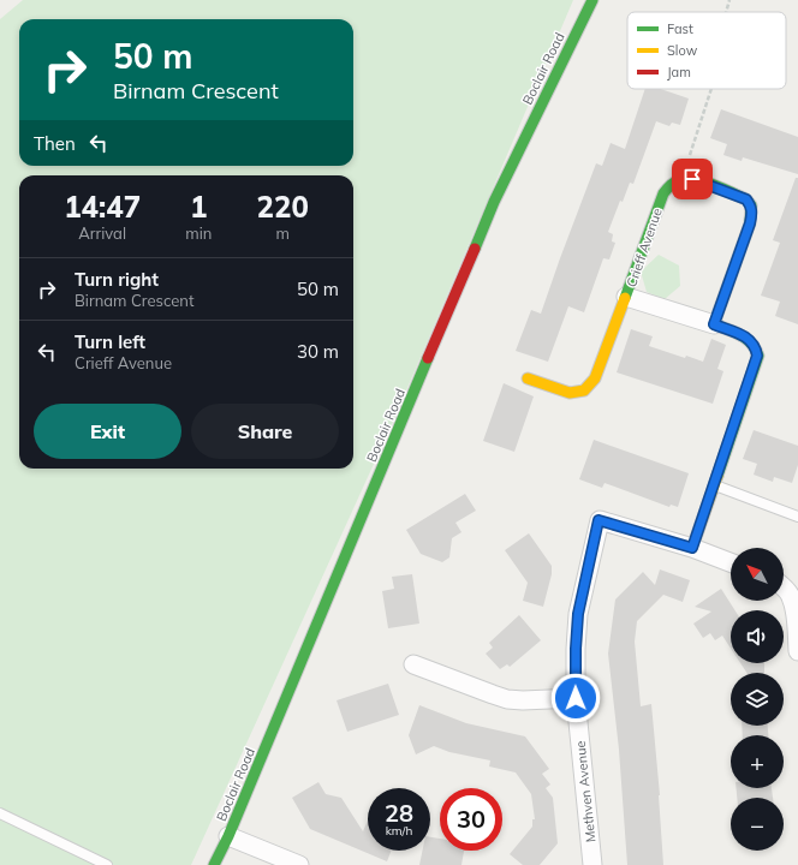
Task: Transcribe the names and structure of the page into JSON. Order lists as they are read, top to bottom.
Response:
{
  "streets": {
    "main road": ["Boclair Road", "Crieff Avenue"],
    "street": ["Methven Avenue"]
  },
  "crossings": [
    ["Crieff Avenue", "Methven Avenue"]
  ],
  "legend": ["Fast", "Slow", "Jam"],
  "north": "top left",
  "page": {
    "turn": ["50 m", "Birnam Crescent"],
    "then": "Then",
    "eta": [
      "14:47",
      "Arrival",
      "1",
      "min",
      "220",
      "m"
    ],
    "list": [
      {
        "name": "Turn right",
        "note": "Birnam Crescent",
        "value": "50 m"
      },
      {
        "name": "Turn left",
        "note": "Crieff Avenue",
        "value": "30 m"
      }
    ],
    "buttons": ["Exit", "Share"],
    "map_buttons": ["+", "−"],
    "speed": "28 km/h",
    "limit": "30"
  }
}
